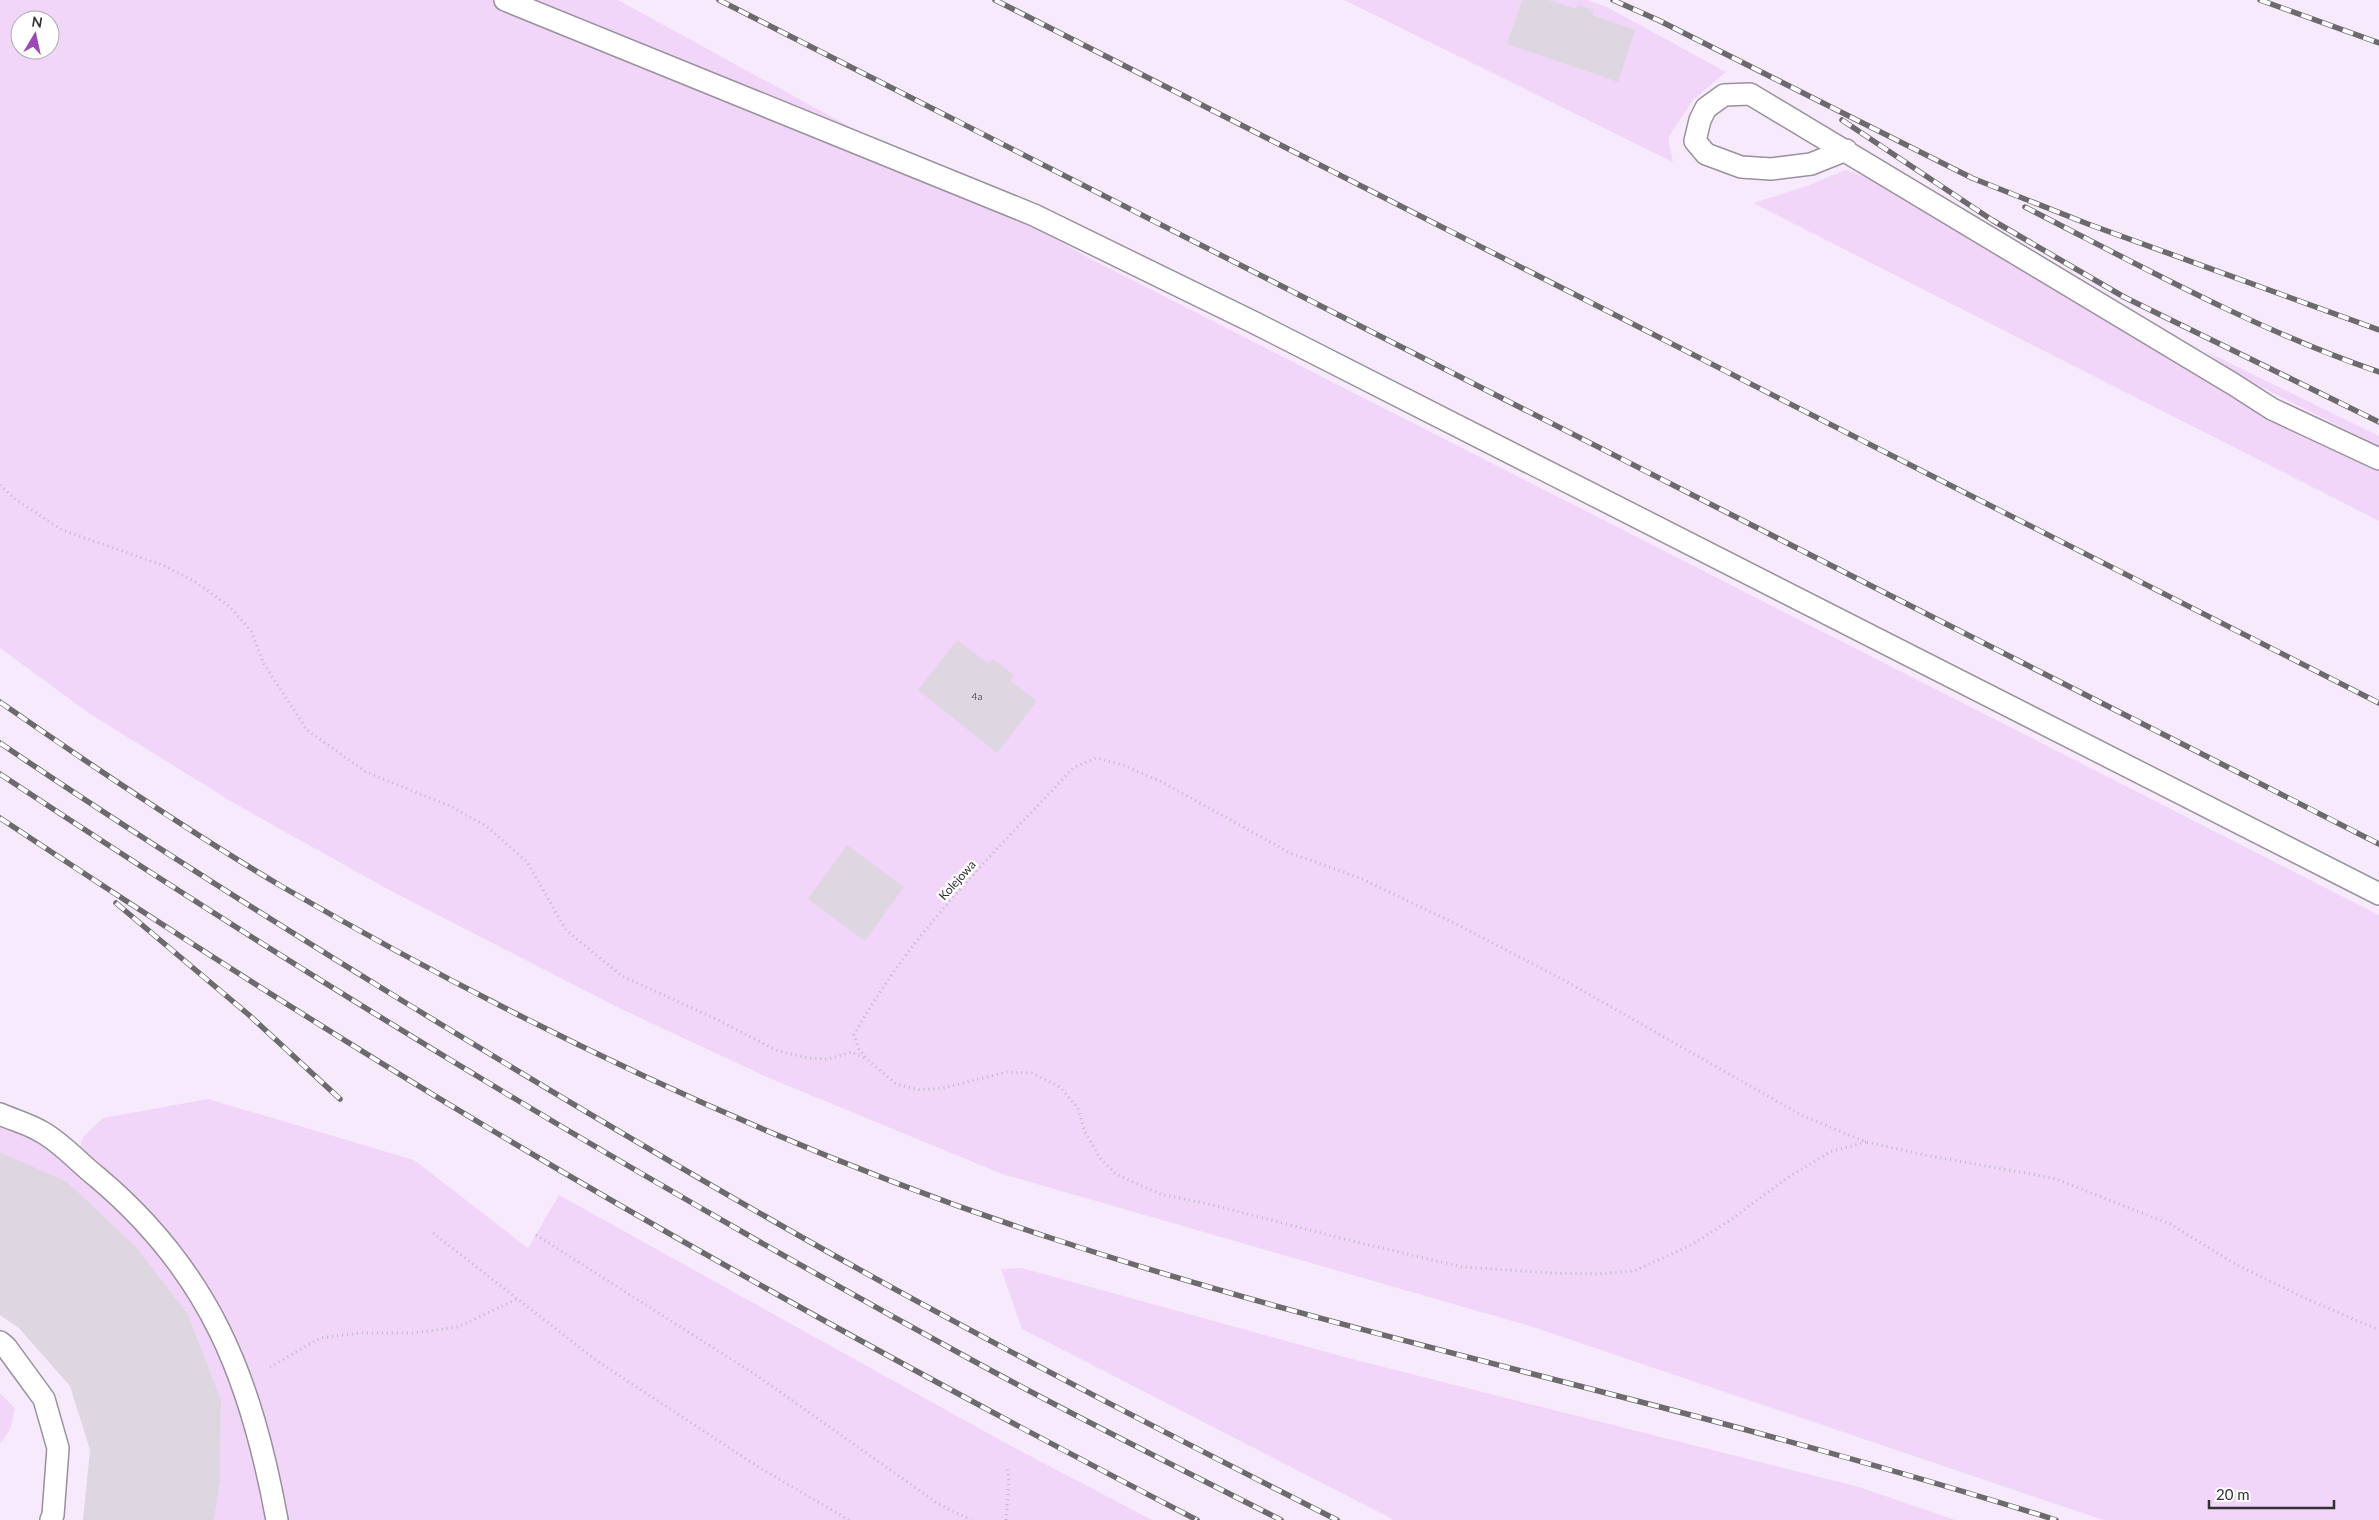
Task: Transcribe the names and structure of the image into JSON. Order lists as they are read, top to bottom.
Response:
{
  "streets": {
    "path": ["Kolejowa"]
  },
  "house_numbers": ["4a"],
  "scale_bar": "20 m",
  "north": "top"
}
